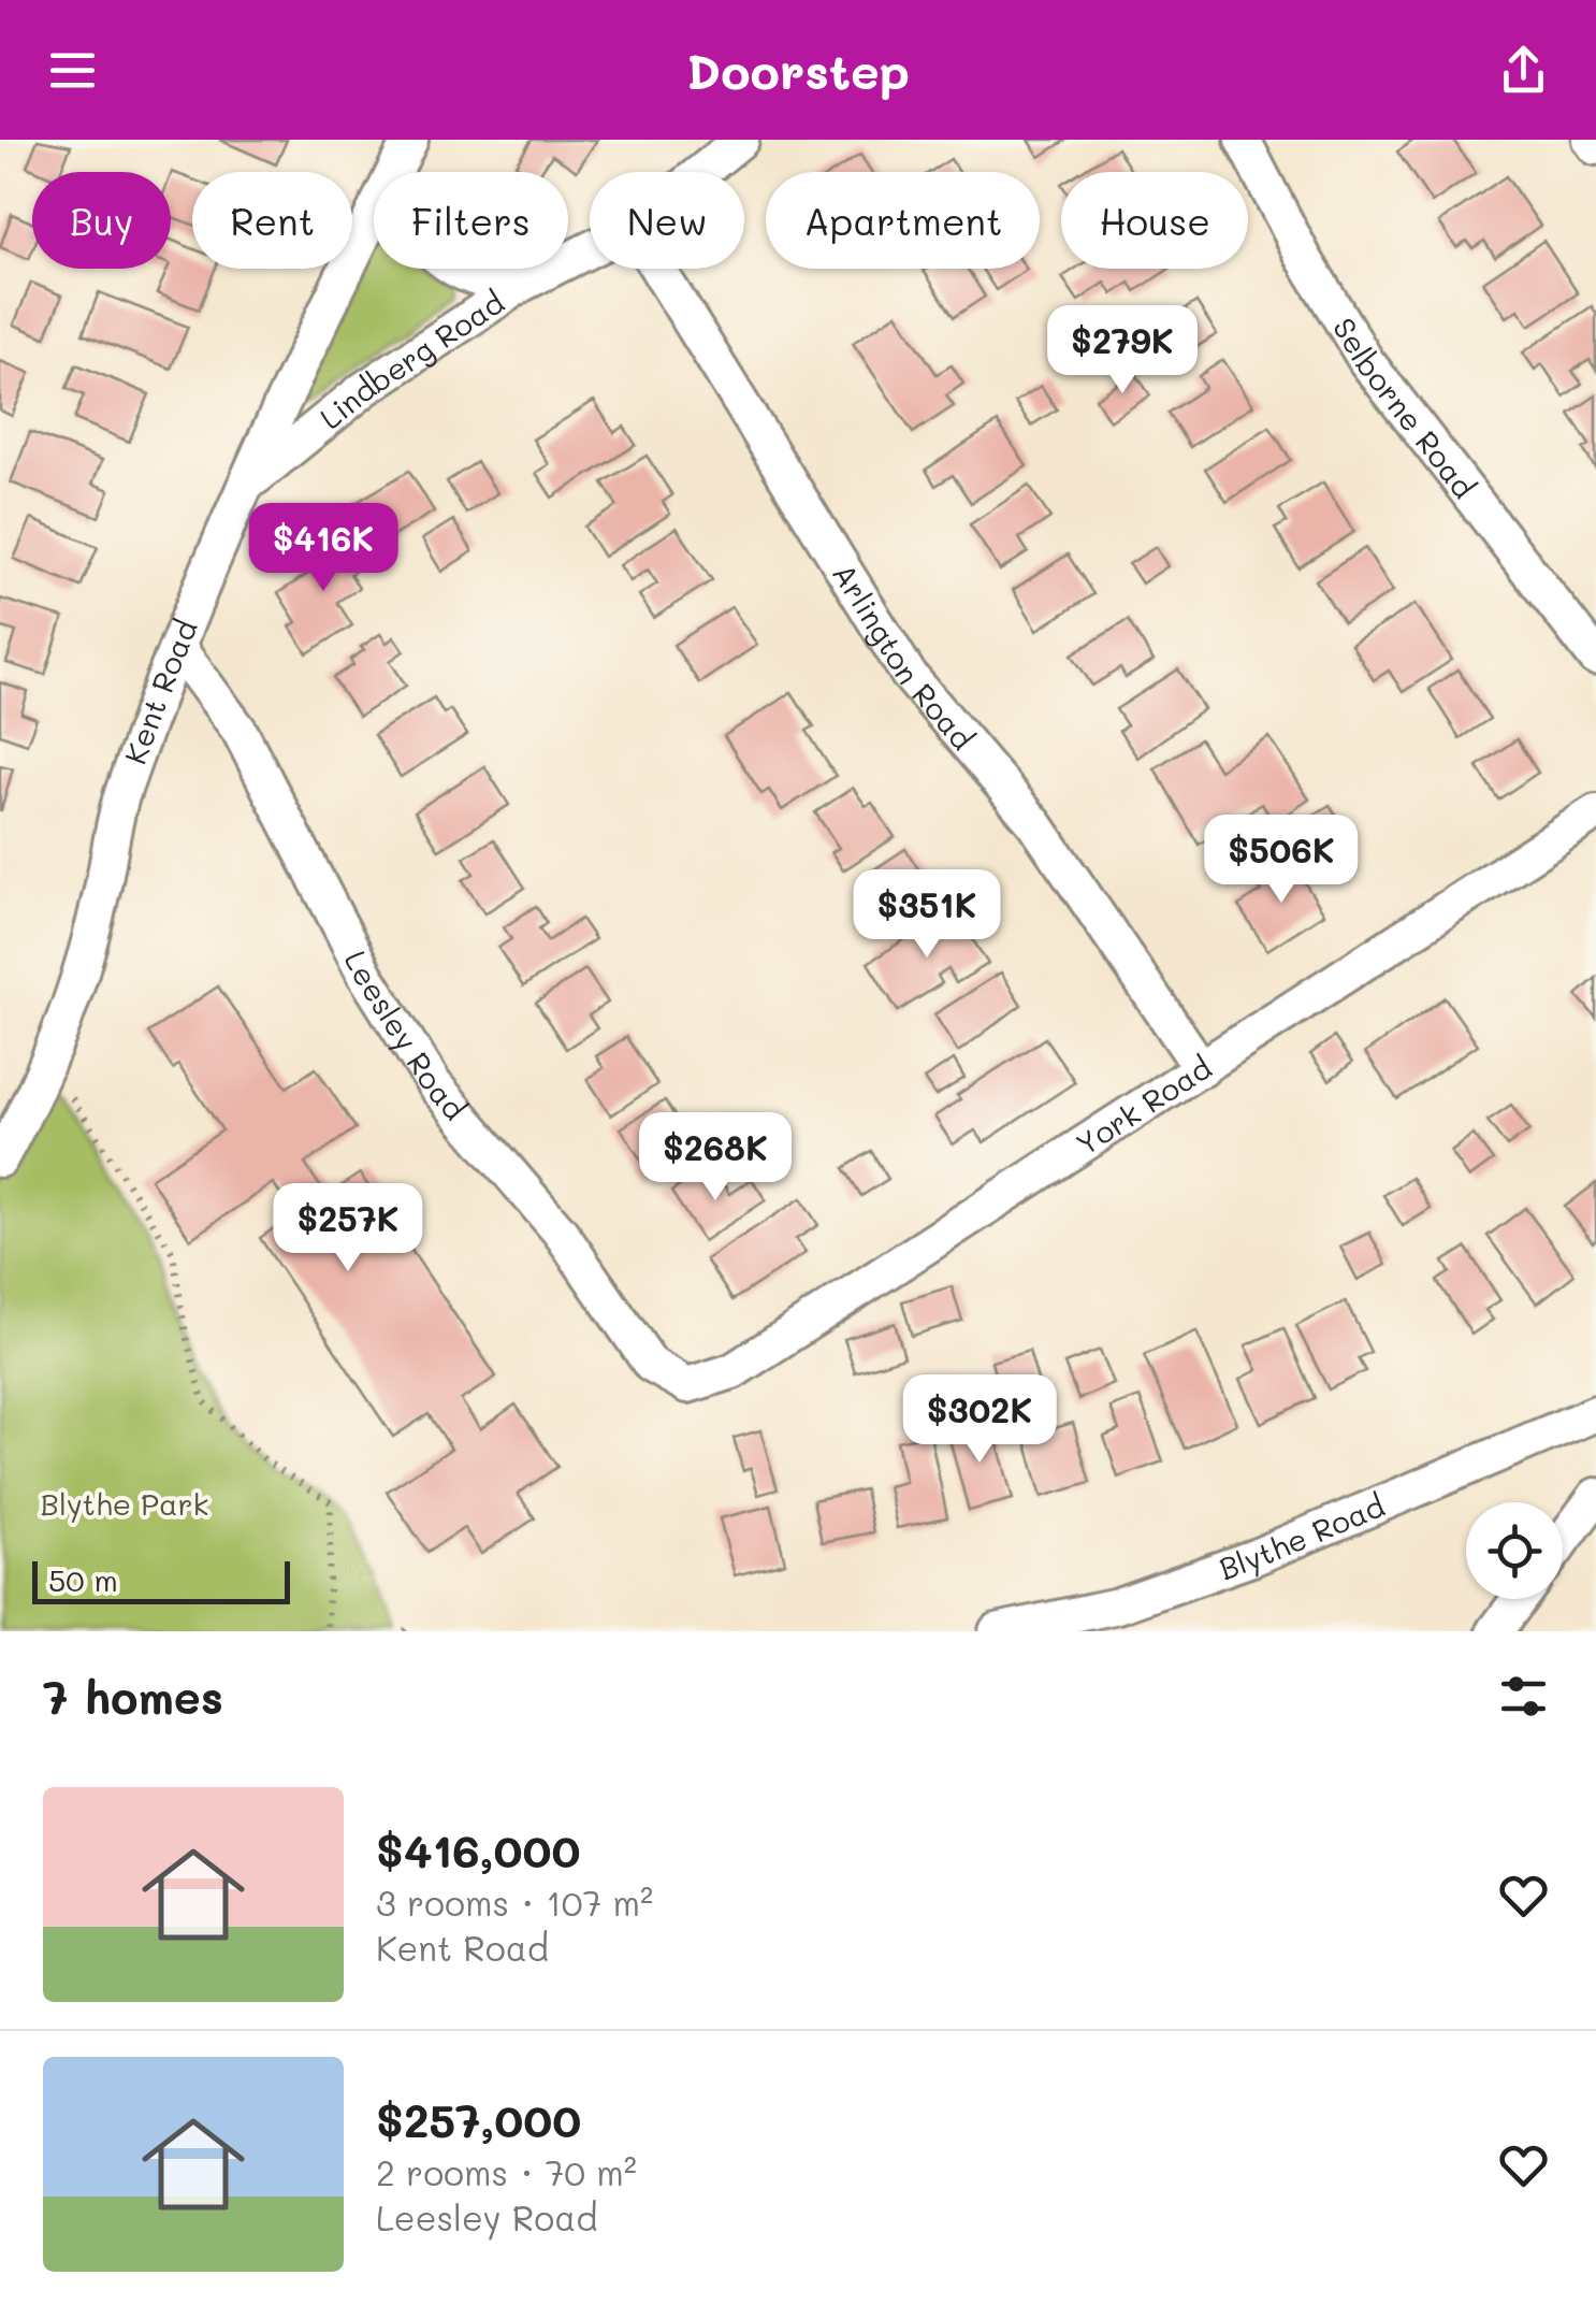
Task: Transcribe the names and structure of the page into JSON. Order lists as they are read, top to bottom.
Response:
{
  "streets": {
    "street": [
      "Lindberg Road",
      "Selborne Road",
      "Arlington Road",
      "Kent Road",
      "Leesley Road",
      "York Road",
      "Blythe Road"
    ]
  },
  "crossings": [
    ["Lindberg Road", "Kent Road"],
    ["Arlington Road", "York Road"],
    ["Kent Road", "Leesley Road"],
    ["Leesley Road", "York Road"]
  ],
  "parks": ["Blythe Park"],
  "scale_bar": "50 m",
  "page": {
    "header": "Doorstep",
    "chip": [
      "Buy",
      "Rent",
      "Filters",
      "New",
      "Apartment",
      "House"
    ],
    "price": [
      "$279K",
      "$416K",
      "$506K",
      "$351K",
      "$268K",
      "$257K",
      "$302K"
    ],
    "scale": "50 m",
    "heading": "7 homes",
    "list": [
      {
        "name": "$416,000",
        "note": "3 rooms · 107 m² · Kent Road"
      },
      {
        "name": "$257,000",
        "note": "2 rooms · 70 m² · Leesley Road"
      }
    ]
  }
}
